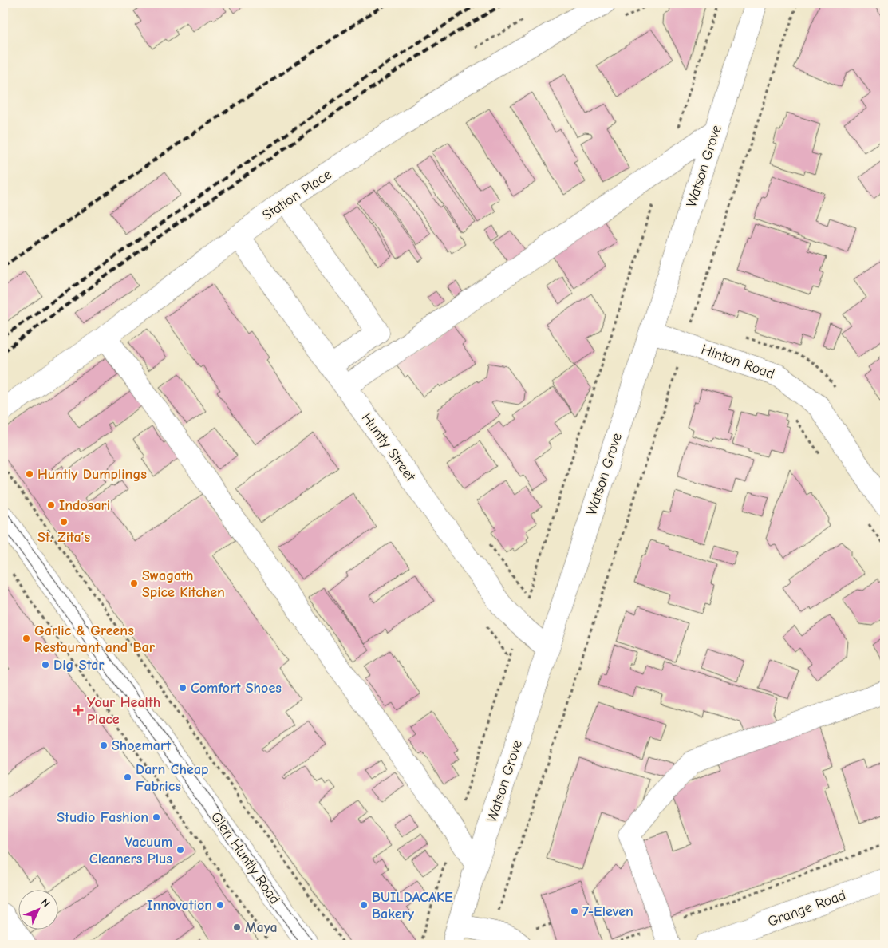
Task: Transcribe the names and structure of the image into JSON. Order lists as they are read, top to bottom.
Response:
{
  "streets": {
    "street": [
      "Watson Grove",
      "Station Place",
      "Hinton Road",
      "Huntly Street",
      "Glen Huntly Road",
      "Grange Road"
    ]
  },
  "crossings": [
    ["Watson Grove", "Hinton Road"],
    ["Watson Grove", "Huntly Street"],
    ["Station Place", "Huntly Street"]
  ],
  "places": {
    "other": [
      "Huntly Dumplings",
      "Indosari",
      "St. Zita’s",
      "Swagath Spice Kitchen",
      "Garlic & Greens Restaurant and Bar",
      "Dig Star",
      "Comfort Shoes",
      "Shoemart",
      "Darn Cheap Fabrics",
      "Studio Fashion",
      "Vacuum Cleaners Plus",
      "Innovation",
      "BUILDACAKE Bakery",
      "7-Eleven",
      "Maya"
    ],
    "health": ["Your Health Place"]
  },
  "north": "top right"
}
